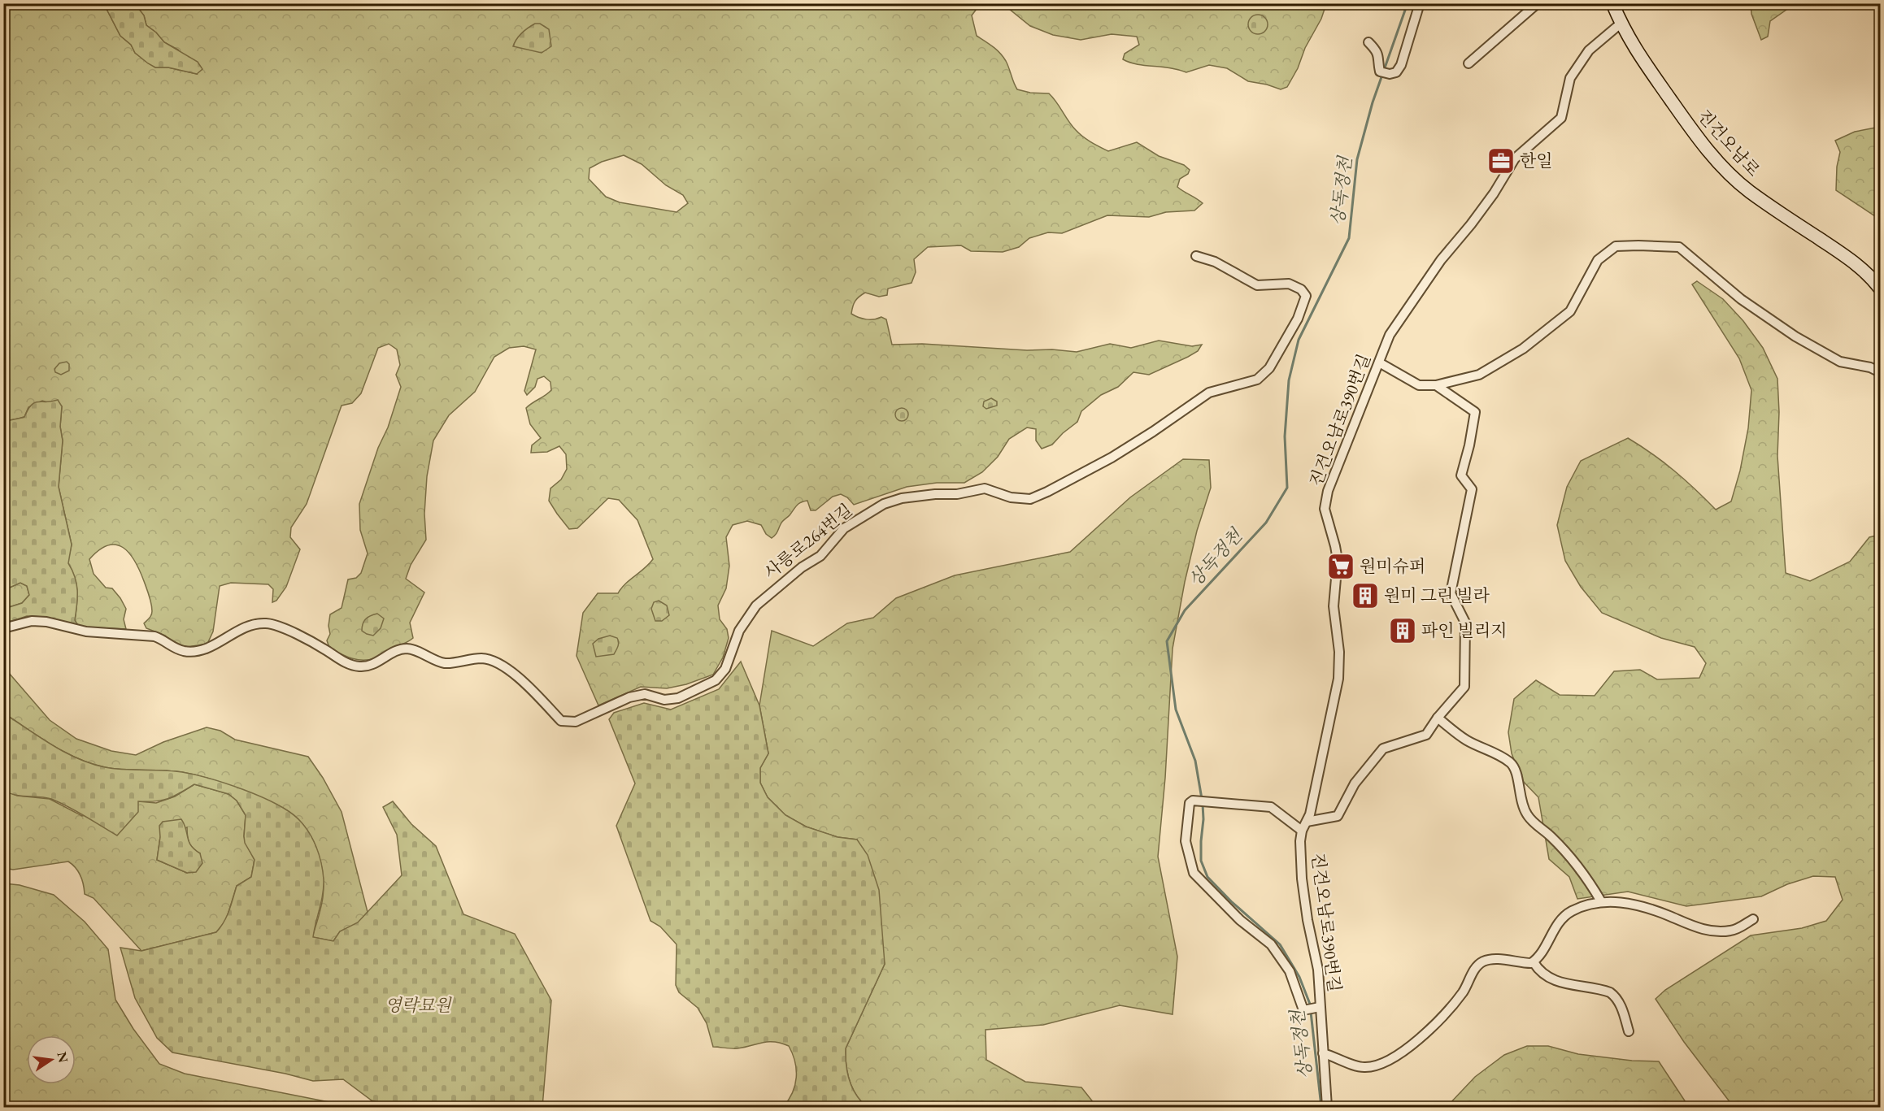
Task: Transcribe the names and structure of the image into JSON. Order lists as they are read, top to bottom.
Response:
{
  "streets": {
    "main road": ["진건오남로"],
    "street": ["진건오남로390번길", "사릉로264번길"]
  },
  "crossings": [
    ["진건오남로", "진건오남로390번길"]
  ],
  "water": ["상독정천"],
  "parks": ["영락묘원"],
  "places": {
    "office": ["한일"],
    "supermarket": ["원미슈퍼"],
    "building": ["원미 그린 빌라", "파인 빌리지"]
  },
  "north": "right"
}
